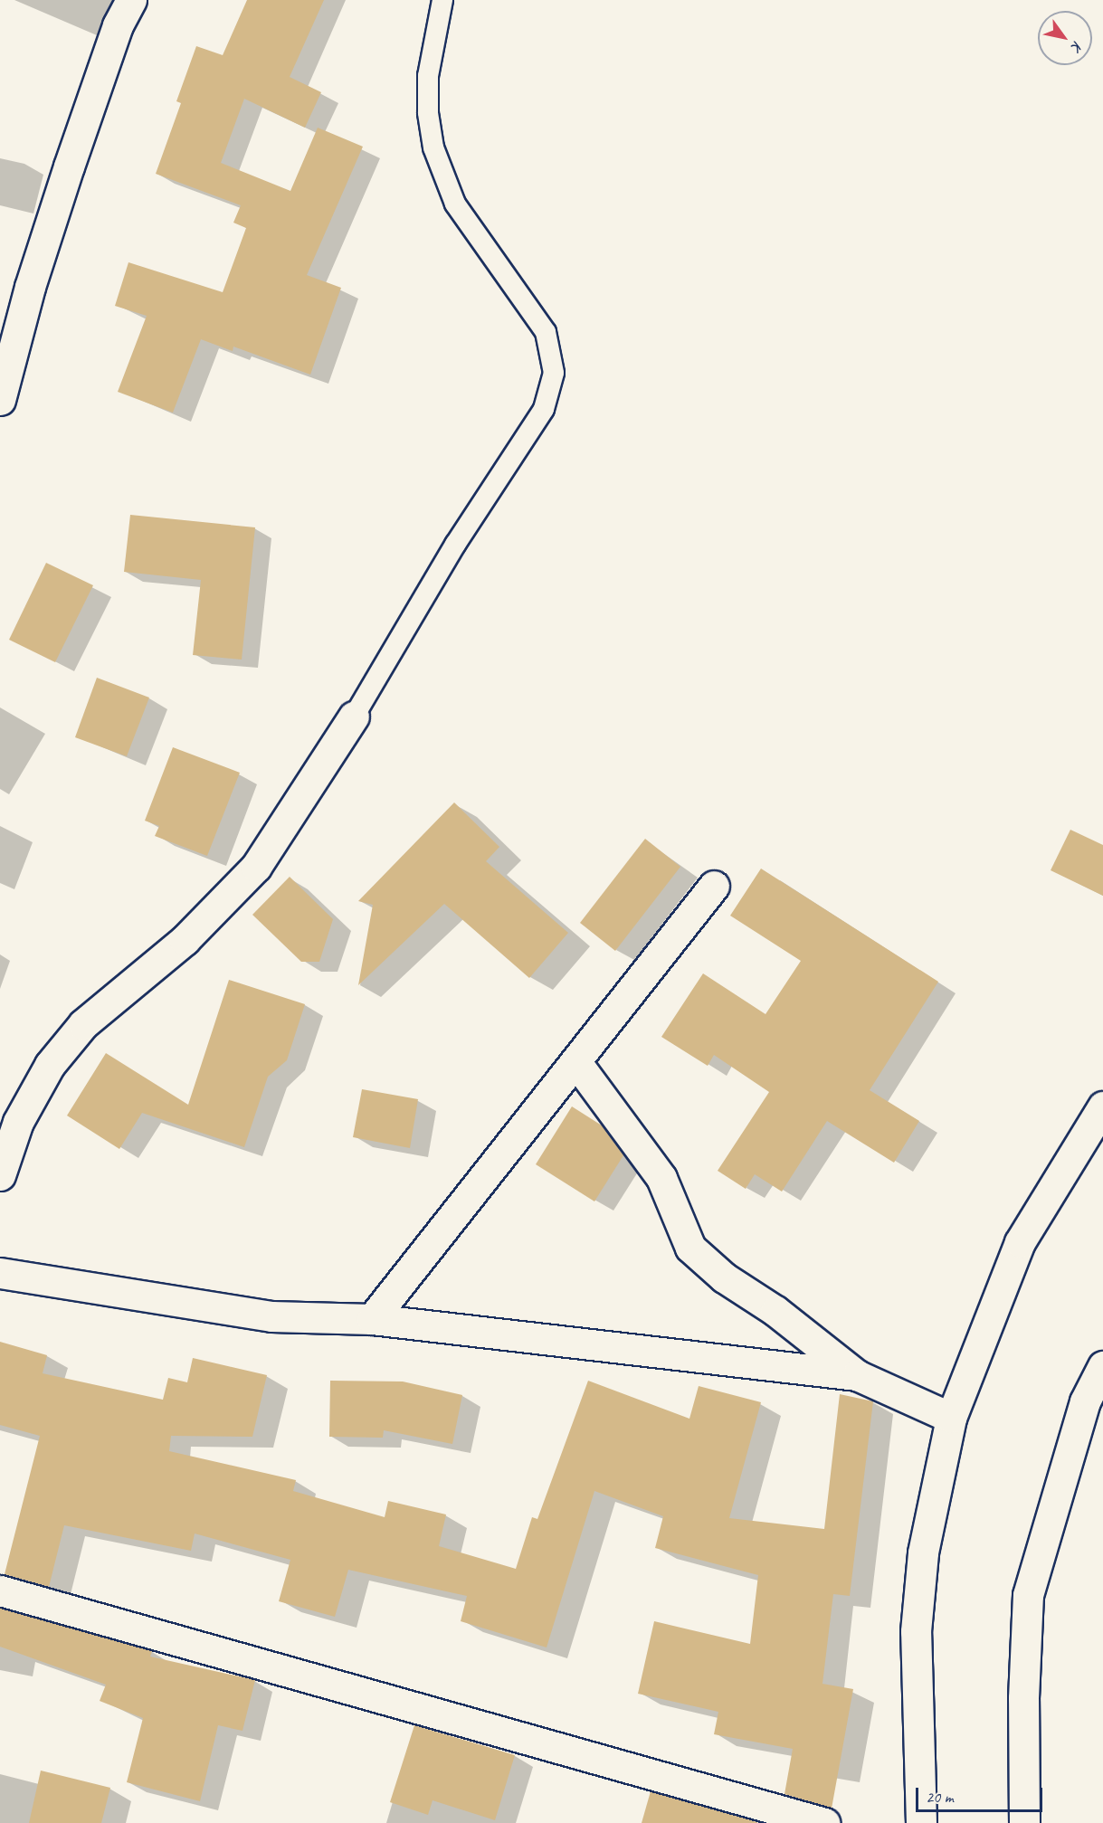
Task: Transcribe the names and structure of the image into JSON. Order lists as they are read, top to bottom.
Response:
{
  "scale_bar": "20 m",
  "north": "bottom right"
}
